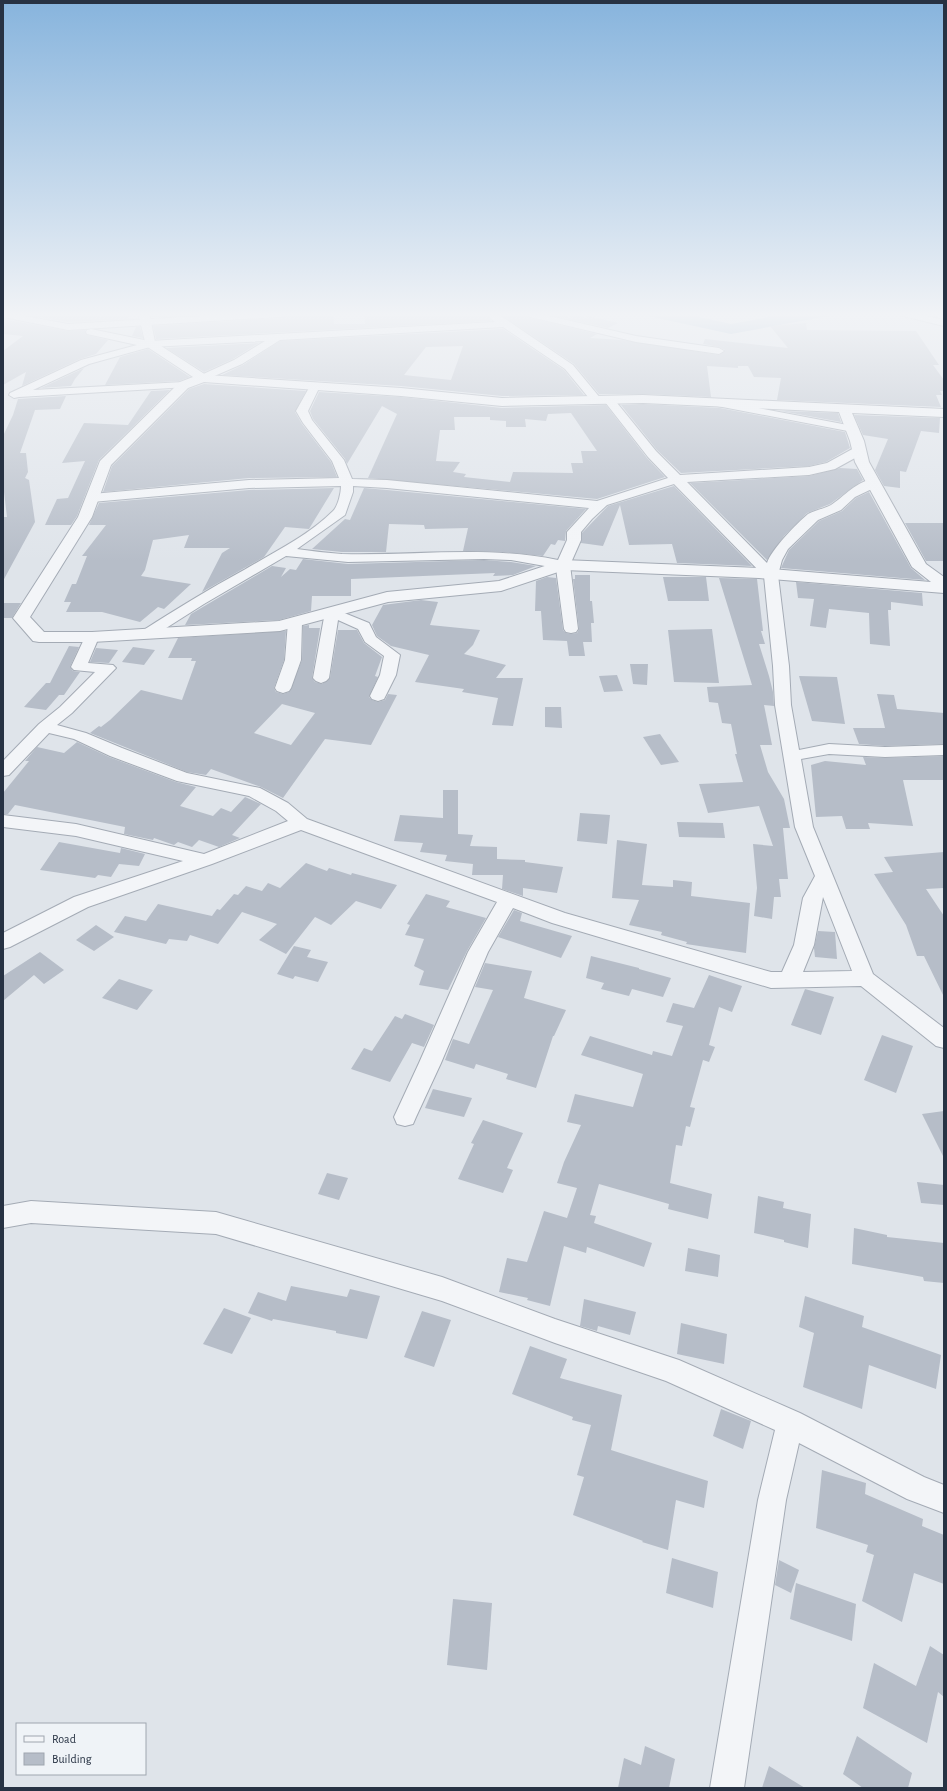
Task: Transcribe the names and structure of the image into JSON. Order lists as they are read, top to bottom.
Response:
{
  "legend": ["Road", "Building"]
}
